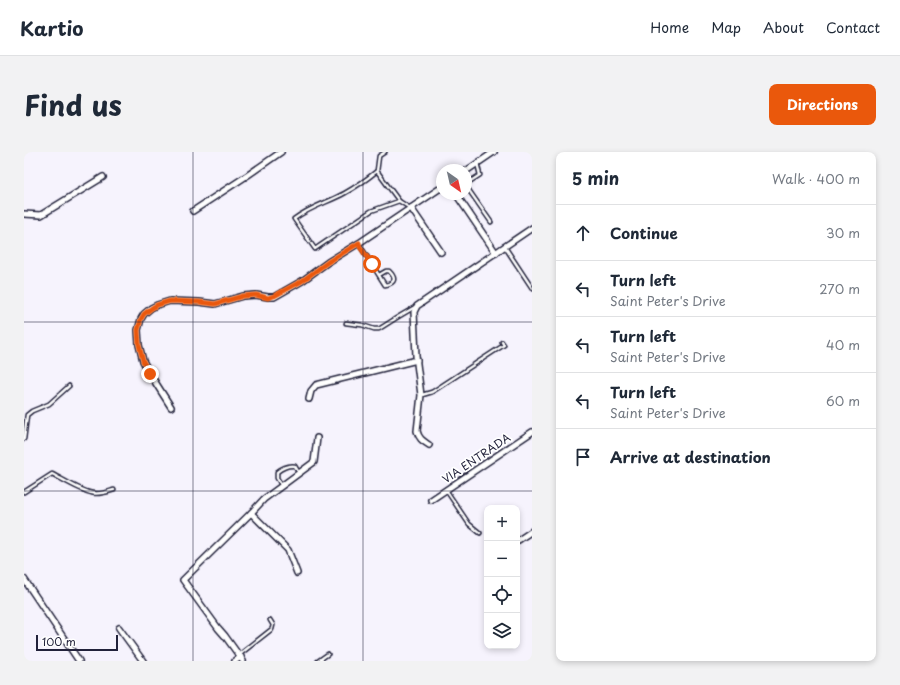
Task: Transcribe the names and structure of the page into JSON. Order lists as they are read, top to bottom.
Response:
{
  "streets": {
    "street": ["VIA ENTRADA"]
  },
  "scale_bar": "100 m",
  "north": "bottom right",
  "page": {
    "header": "Kartio",
    "nav": [
      "Home",
      "Map",
      "About",
      "Contact"
    ],
    "title": "Find us",
    "buttons": "Directions",
    "heading": ["5 min", "Walk · 400 m"],
    "list": [
      ["Continue", "30 m"],
      ["Turn left", "Saint Peter's Drive", "270 m"],
      ["Turn left", "Saint Peter's Drive", "40 m"],
      ["Turn left", "Saint Peter's Drive", "60 m"],
      "Arrive at destination"
    ],
    "map_buttons": ["+", "−"],
    "scale": "100 m"
  }
}
